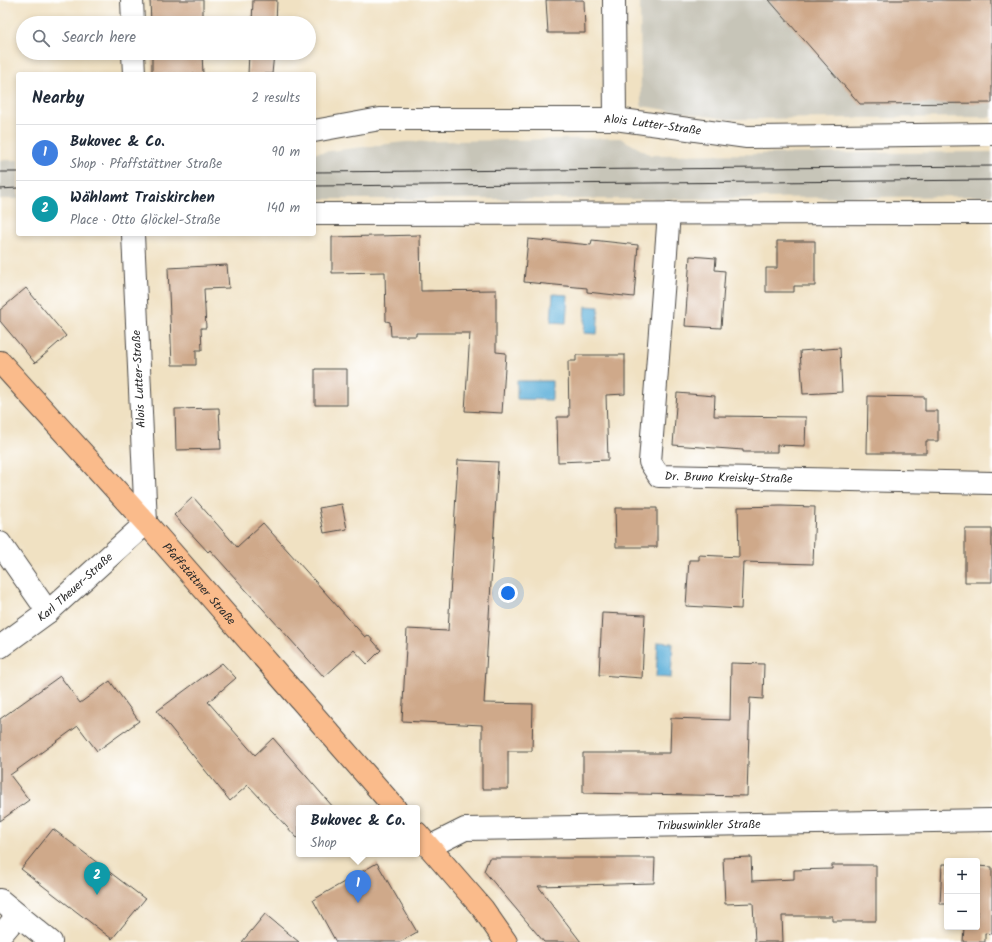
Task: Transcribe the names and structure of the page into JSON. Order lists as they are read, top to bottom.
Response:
{
  "streets": {
    "main road": ["Pfaffstättner Straße"],
    "street": [
      "Alois Lutter-Straße",
      "Dr. Bruno Kreisky-Straße",
      "Karl Theuer-Straße",
      "Tribuswinkler Straße"
    ]
  },
  "crossings": [
    ["Alois Lutter-Straße", "Pfaffstättner Straße"],
    ["Alois Lutter-Straße", "Karl Theuer-Straße"],
    ["Pfaffstättner Straße", "Karl Theuer-Straße"]
  ],
  "page": {
    "search": "Search here",
    "heading": ["Nearby", "2 results"],
    "list": [
      {
        "mark": "1",
        "name": "Bukovec & Co.",
        "note": "Shop · Pfaffstättner Straße",
        "value": "90 m"
      },
      {
        "mark": "2",
        "name": "Wählamt Traiskirchen",
        "note": "Place · Otto Glöckel-Straße",
        "value": "140 m"
      }
    ],
    "popup": ["Bukovec & Co.", "Shop"],
    "map_buttons": ["+", "−"],
    "pins": ["2", "1"]
  }
}
